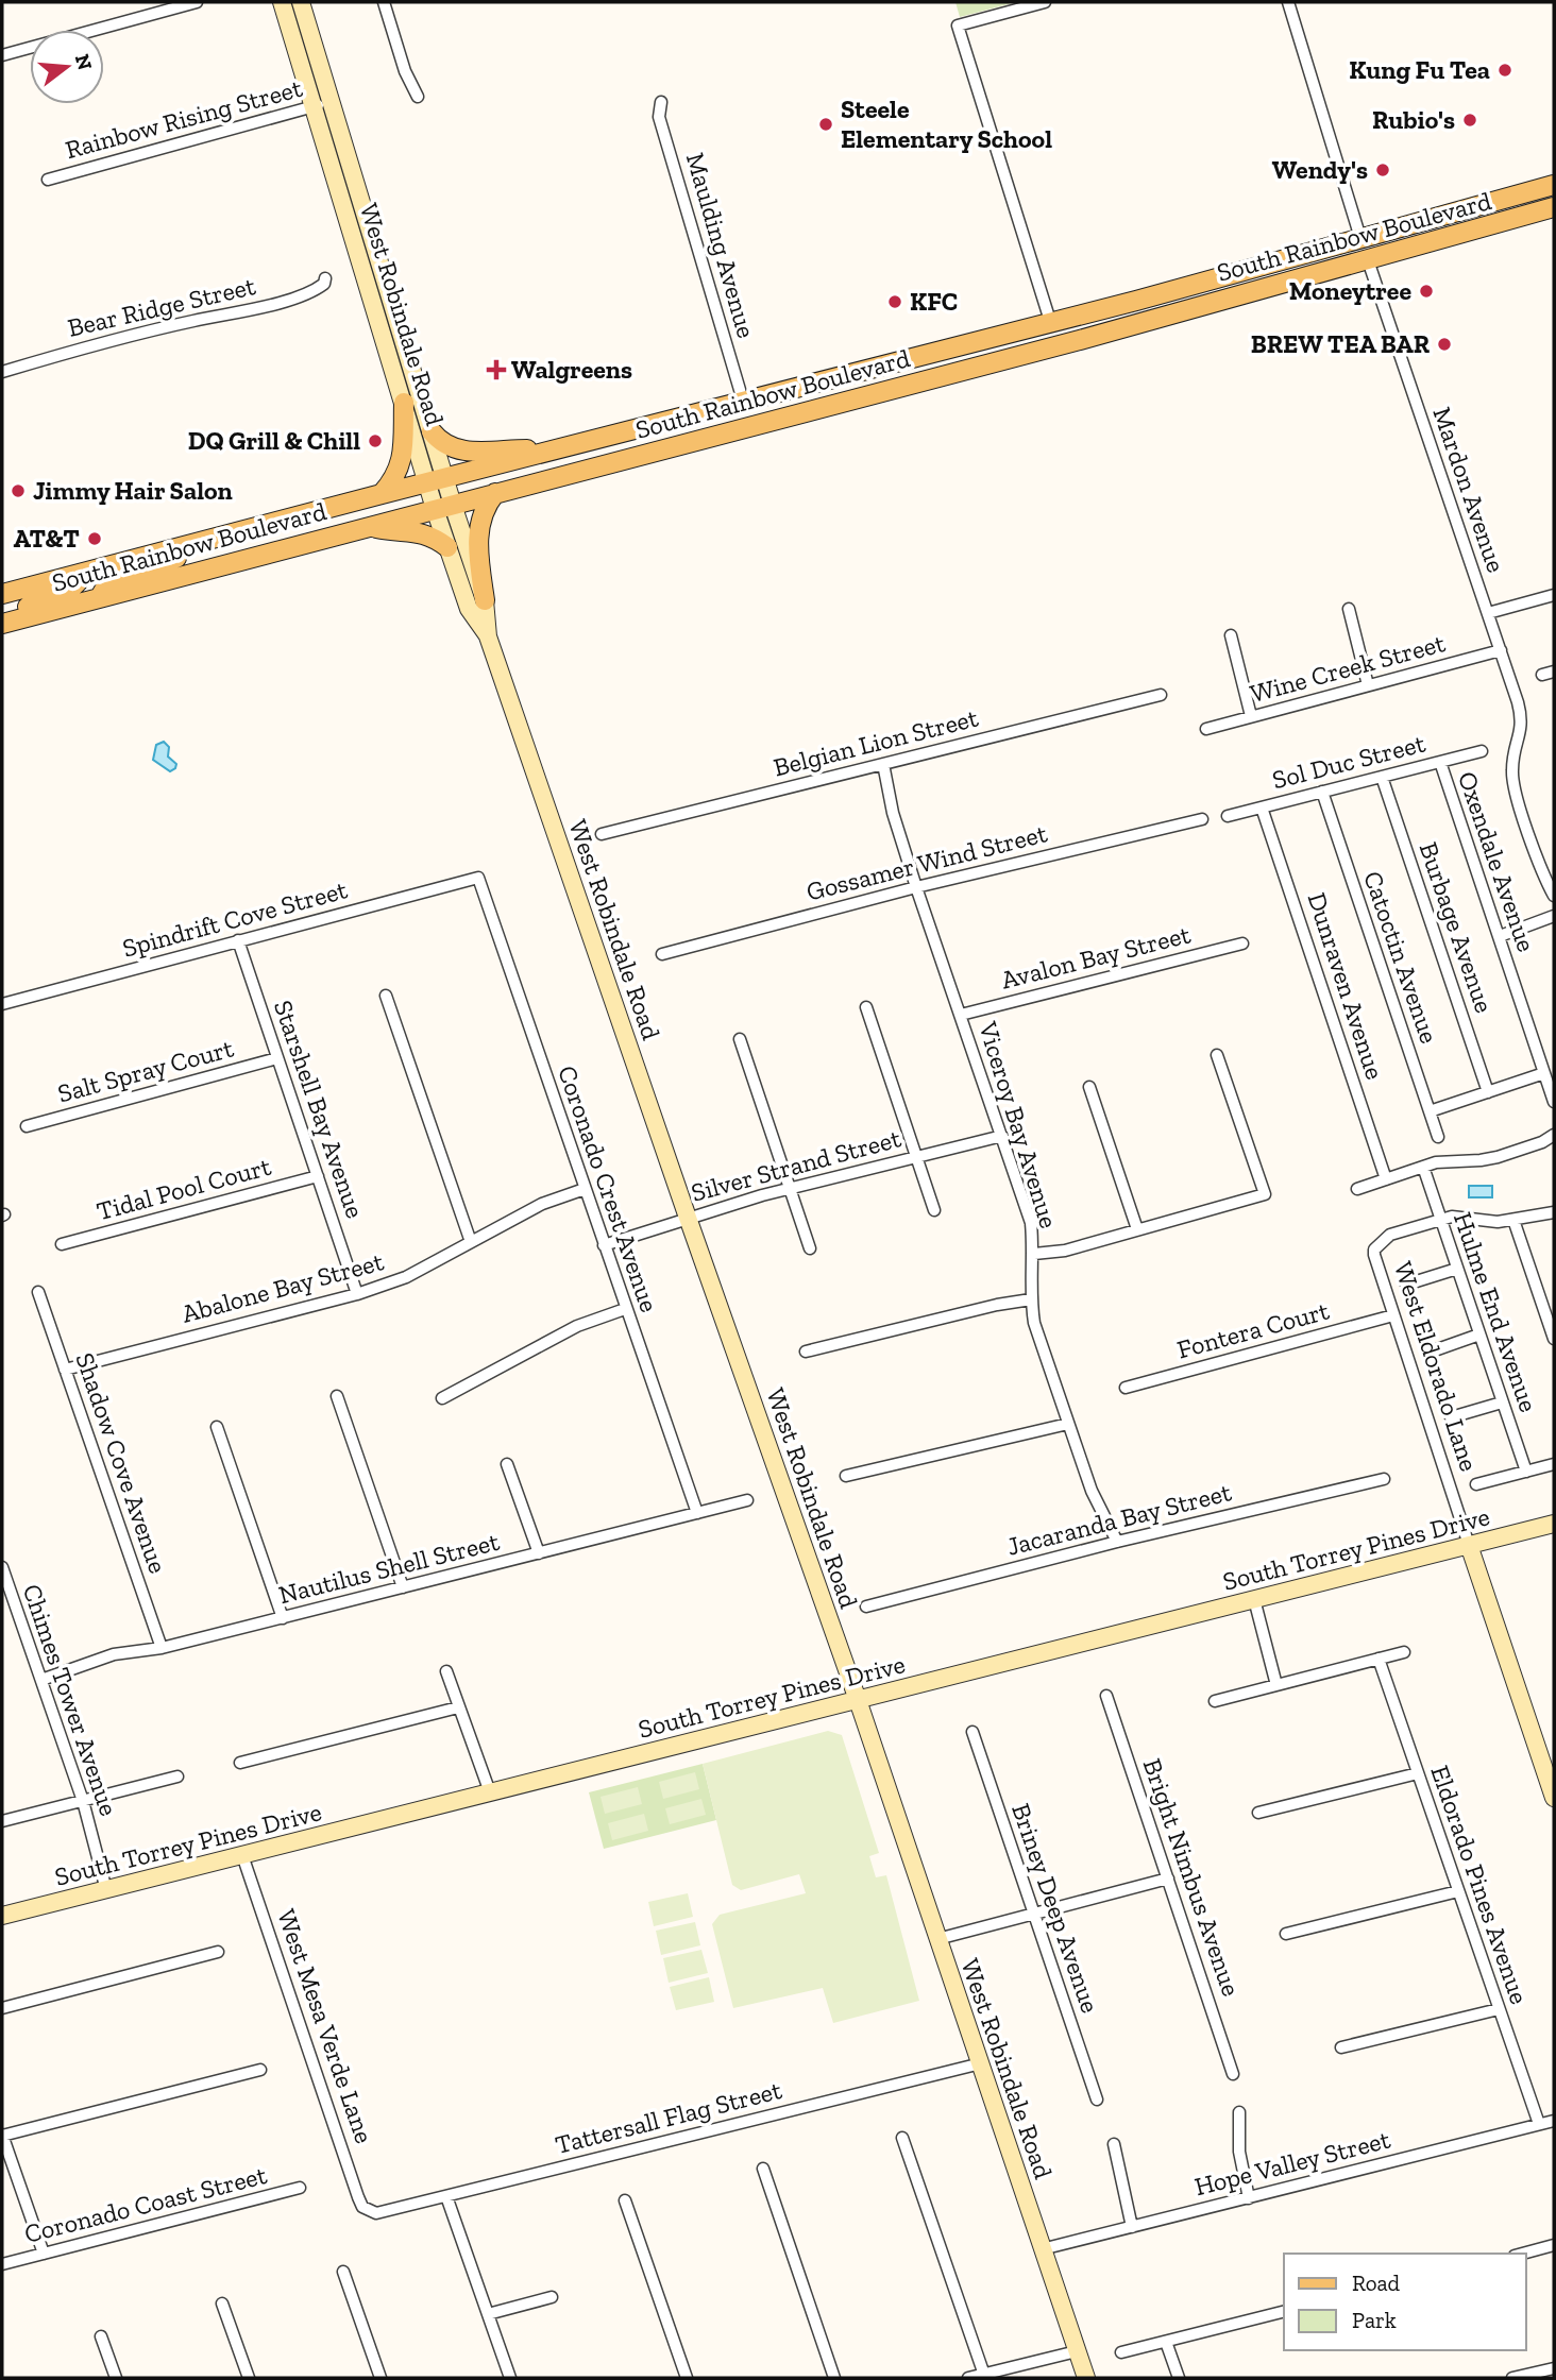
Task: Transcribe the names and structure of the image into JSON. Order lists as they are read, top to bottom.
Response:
{
  "streets": {
    "main road": [
      "South Rainbow Boulevard",
      "West Robindale Road",
      "West Eldorado Lane",
      "South Torrey Pines Drive"
    ],
    "street": [
      "Rainbow Rising Street",
      "Maulding Avenue",
      "Bear Ridge Street",
      "Mardon Avenue",
      "Wine Creek Street",
      "Belgian Lion Street",
      "Sol Duc Street",
      "Oxendale Avenue",
      "Gossamer Wind Street",
      "Spindrift Cove Street",
      "Burbage Avenue",
      "Avalon Bay Street",
      "Catoctin Avenue",
      "Dunraven Avenue",
      "Salt Spray Court",
      "Starshell Bay Avenue",
      "Viceroy Bay Avenue",
      "Silver Strand Street",
      "Tidal Pool Court",
      "Coronado Crest Avenue",
      "Abalone Bay Street",
      "Hulme End Avenue",
      "Fontera Court",
      "Shadow Cove Avenue",
      "Jacaranda Bay Street",
      "Nautilus Shell Street",
      "Chimes Tower Avenue",
      "Bright Nimbus Avenue",
      "Eldorado Pines Avenue",
      "Briney Deep Avenue",
      "West Mesa Verde Lane",
      "Tattersall Flag Street",
      "Hope Valley Street",
      "Coronado Coast Street"
    ]
  },
  "crossings": [
    ["Rainbow Rising Street", "West Robindale Road"],
    ["South Rainbow Boulevard", "Maulding Avenue"],
    ["South Rainbow Boulevard", "West Robindale Road"],
    ["South Rainbow Boulevard", "Mardon Avenue"],
    ["West Robindale Road", "Silver Strand Street"],
    ["West Robindale Road", "South Torrey Pines Drive"],
    ["West Robindale Road", "Tattersall Flag Street"],
    ["West Robindale Road", "Hope Valley Street"],
    ["Mardon Avenue", "Wine Creek Street"],
    ["Belgian Lion Street", "Viceroy Bay Avenue"],
    ["Sol Duc Street", "Oxendale Avenue"],
    ["Sol Duc Street", "Burbage Avenue"],
    ["Sol Duc Street", "Catoctin Avenue"],
    ["Sol Duc Street", "Dunraven Avenue"],
    ["Gossamer Wind Street", "Viceroy Bay Avenue"],
    ["Spindrift Cove Street", "Starshell Bay Avenue"],
    ["Spindrift Cove Street", "Coronado Crest Avenue"],
    ["Avalon Bay Street", "Viceroy Bay Avenue"],
    ["Salt Spray Court", "Starshell Bay Avenue"],
    ["Starshell Bay Avenue", "Tidal Pool Court"],
    ["Starshell Bay Avenue", "Abalone Bay Street"],
    ["Viceroy Bay Avenue", "Silver Strand Street"],
    ["Viceroy Bay Avenue", "Jacaranda Bay Street"],
    ["Silver Strand Street", "Coronado Crest Avenue"],
    ["Coronado Crest Avenue", "Abalone Bay Street"],
    ["Coronado Crest Avenue", "Nautilus Shell Street"],
    ["Abalone Bay Street", "Shadow Cove Avenue"],
    ["Hulme End Avenue", "West Eldorado Lane"],
    ["Fontera Court", "West Eldorado Lane"],
    ["West Eldorado Lane", "South Torrey Pines Drive"],
    ["Shadow Cove Avenue", "Nautilus Shell Street"],
    ["South Torrey Pines Drive", "Chimes Tower Avenue"],
    ["South Torrey Pines Drive", "West Mesa Verde Lane"],
    ["Nautilus Shell Street", "Chimes Tower Avenue"],
    ["Eldorado Pines Avenue", "Hope Valley Street"],
    ["West Mesa Verde Lane", "Tattersall Flag Street"]
  ],
  "places": {
    "other": [
      "Kung Fu Tea",
      "Rubio's",
      "Steele Elementary School",
      "Wendy's",
      "Moneytree",
      "KFC",
      "BREW TEA BAR",
      "DQ Grill & Chill",
      "Jimmy Hair Salon",
      "AT&T"
    ],
    "health": ["Walgreens"]
  },
  "legend": ["Road", "Park"],
  "north": "right"
}
